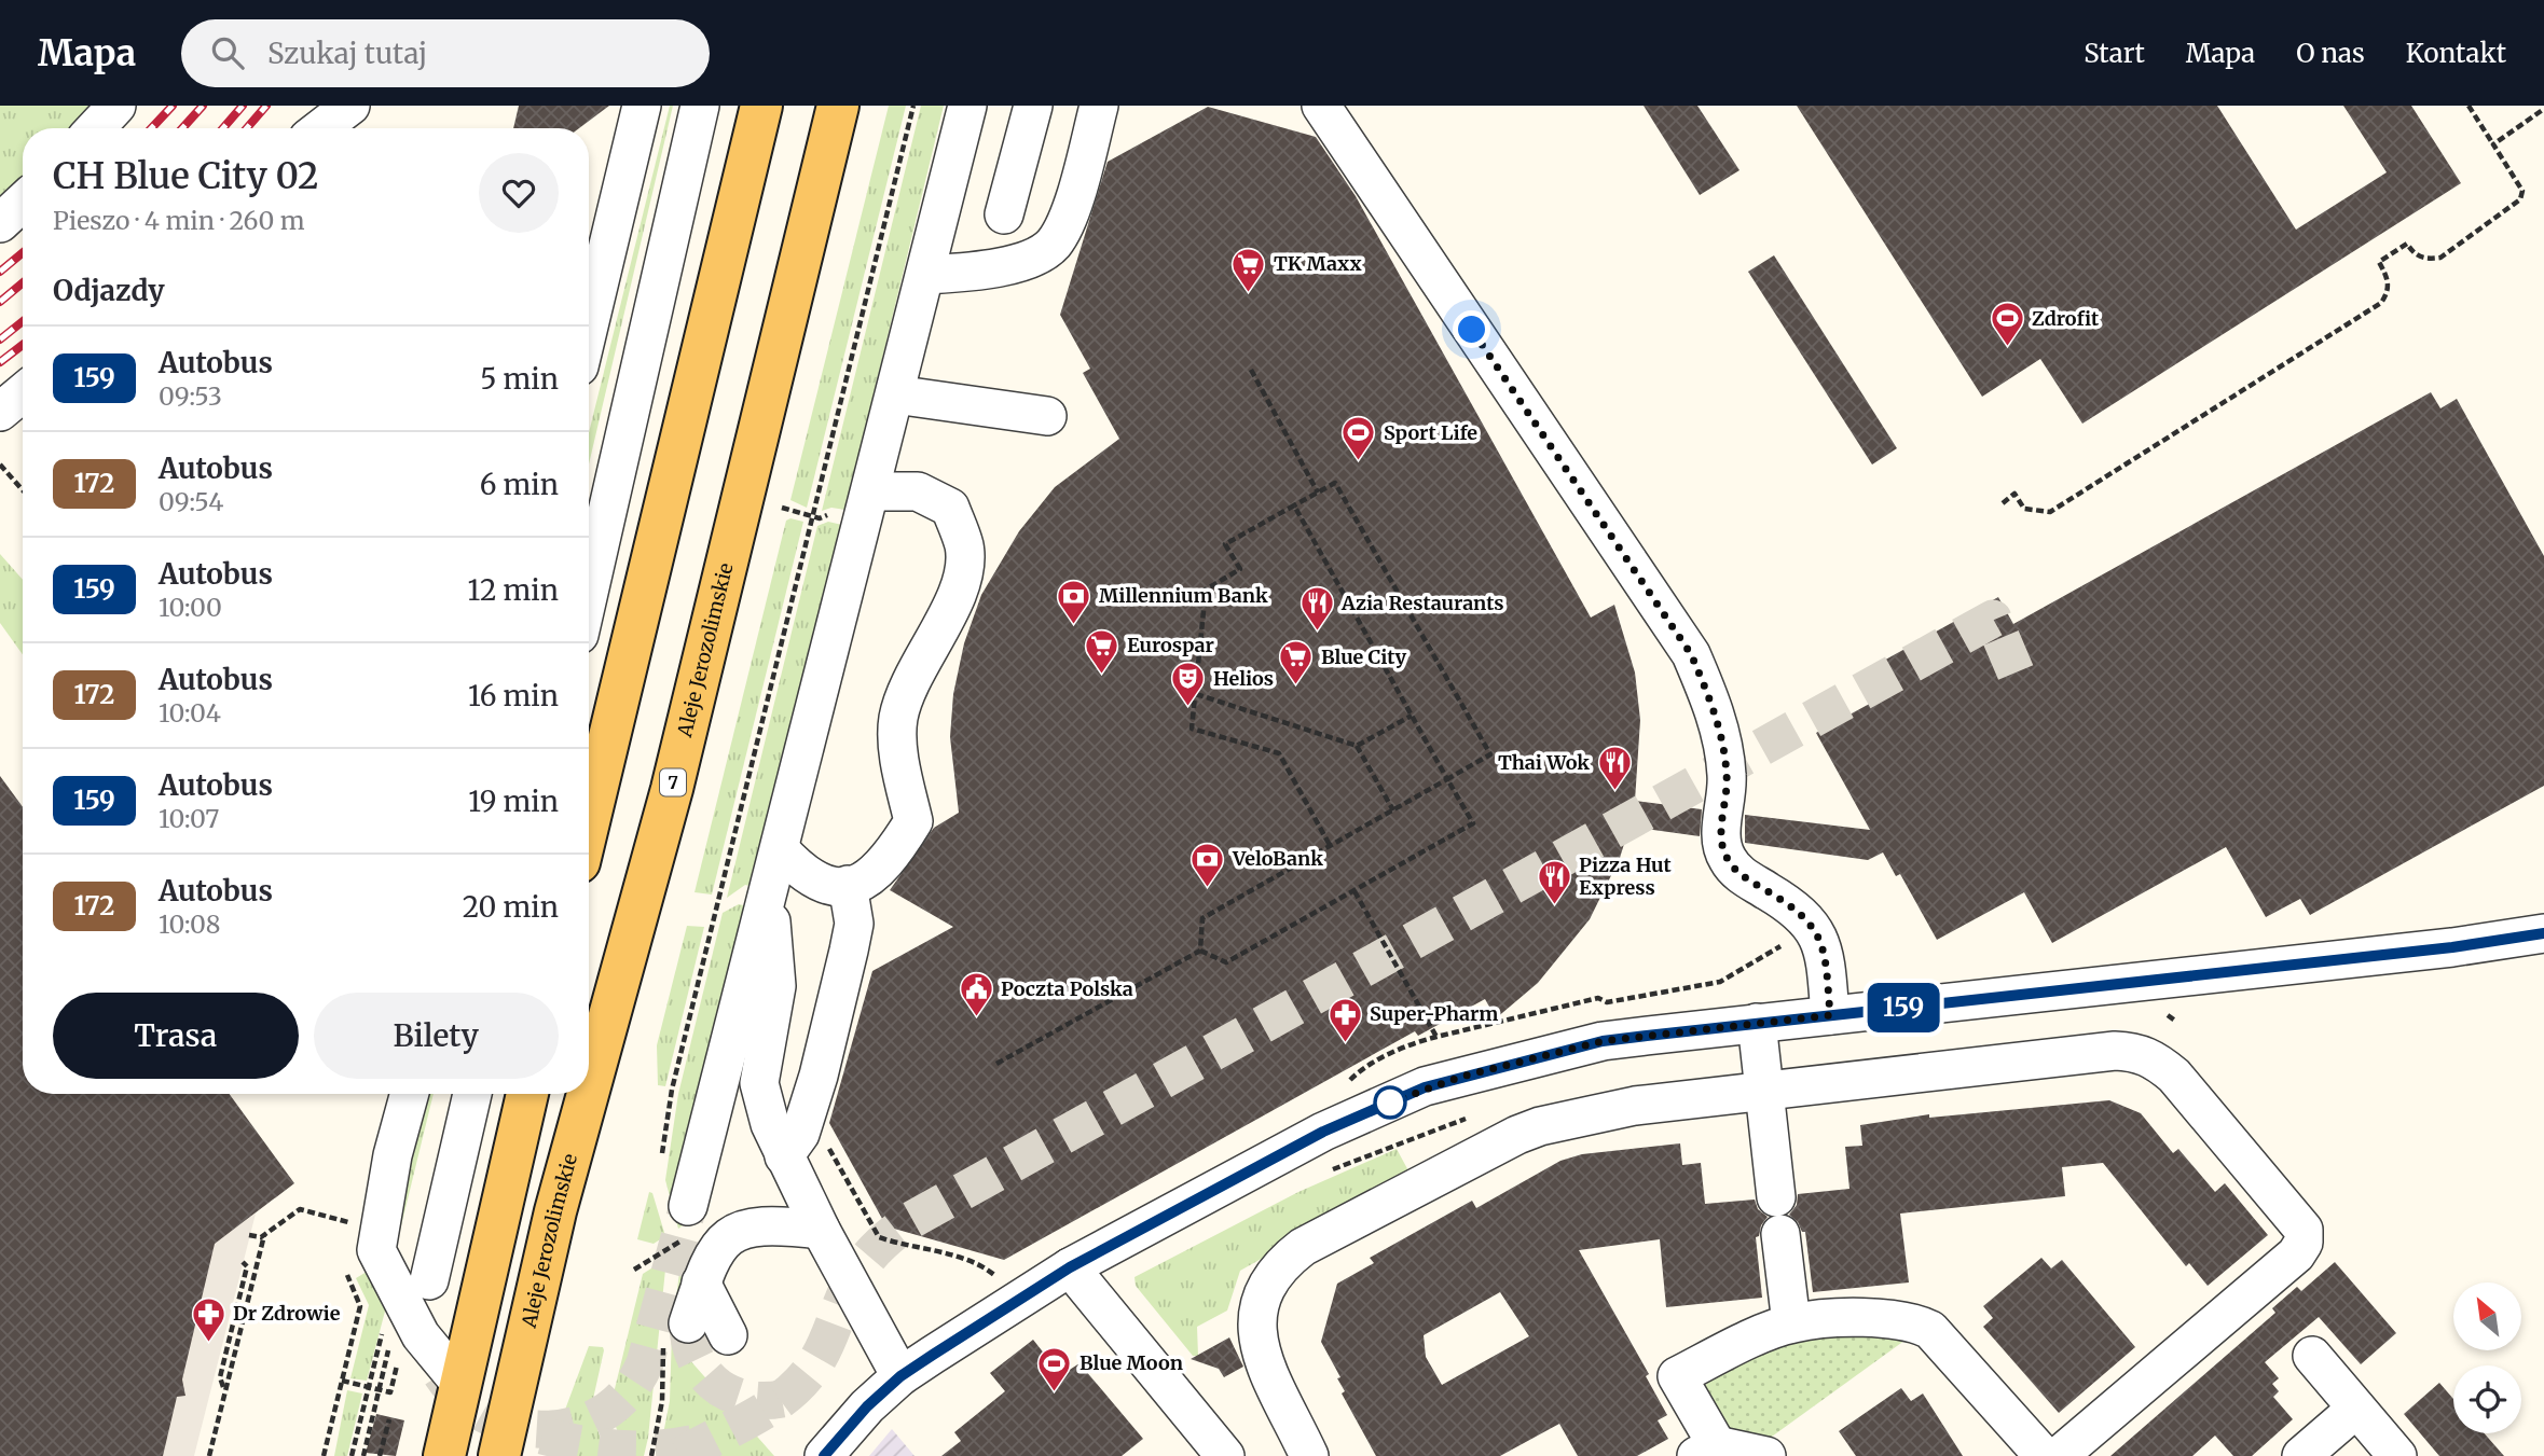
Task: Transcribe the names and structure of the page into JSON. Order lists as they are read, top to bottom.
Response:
{
  "streets": {
    "main road": ["Aleje Jerozolimskie", "7"]
  },
  "places": {
    "supermarket": ["TK Maxx", "Eurospar", "Blue City"],
    "sports": ["Zdrofit", "Sport Life", "Blue Moon"],
    "bank": ["Millennium Bank", "VeloBank"],
    "restaurant": ["Azia Restaurants", "Thai Wok", "Pizza Hut Express"],
    "theatre": ["Helios"],
    "public building": ["Poczta Polska"],
    "pharmacy": ["Super-Pharm", "Dr Zdrowie"]
  },
  "lines": ["bus line 159"],
  "north": "top left",
  "page": {
    "header": "Mapa",
    "search": "Szukaj tutaj",
    "nav": [
      "Start",
      "Mapa",
      "O nas",
      "Kontakt"
    ],
    "on_map": "159",
    "heading": [
      ["CH Blue City 02", "Pieszo · 4 min · 260 m"],
      "Odjazdy"
    ],
    "list": [
      {
        "mark": "159",
        "name": "Autobus",
        "note": "09:53",
        "value": "5 min"
      },
      {
        "mark": "172",
        "name": "Autobus",
        "note": "09:54",
        "value": "6 min"
      },
      {
        "mark": "159",
        "name": "Autobus",
        "note": "10:00",
        "value": "12 min"
      },
      {
        "mark": "172",
        "name": "Autobus",
        "note": "10:04",
        "value": "16 min"
      },
      {
        "mark": "159",
        "name": "Autobus",
        "note": "10:07",
        "value": "19 min"
      },
      {
        "mark": "172",
        "name": "Autobus",
        "note": "10:08",
        "value": "20 min"
      }
    ],
    "buttons": ["Trasa", "Bilety"]
  }
}
